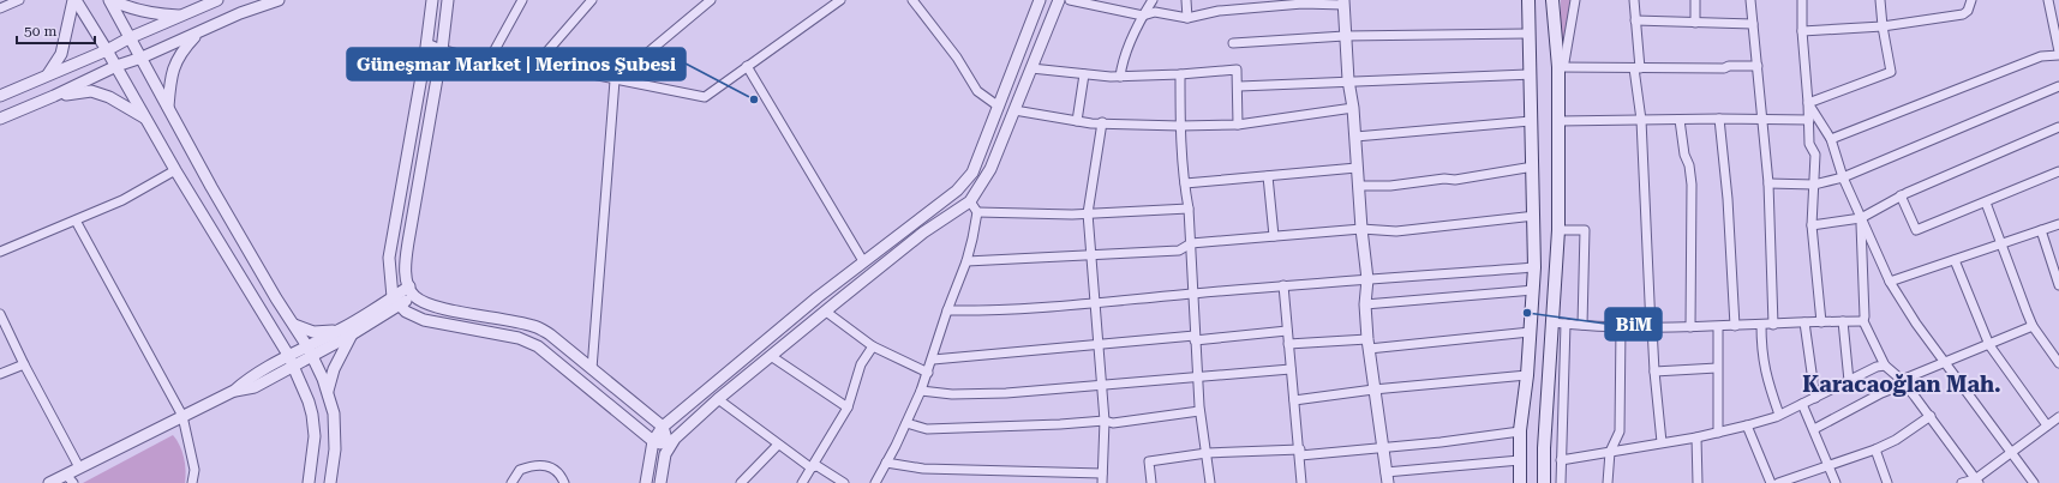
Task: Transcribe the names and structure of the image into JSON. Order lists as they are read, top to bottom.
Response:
{
  "districts": ["Karacaoğlan Mah."],
  "places": ["Güneşmar Market | Merinos Şubesi", "BiM"],
  "scale_bar": "50 m"
}
